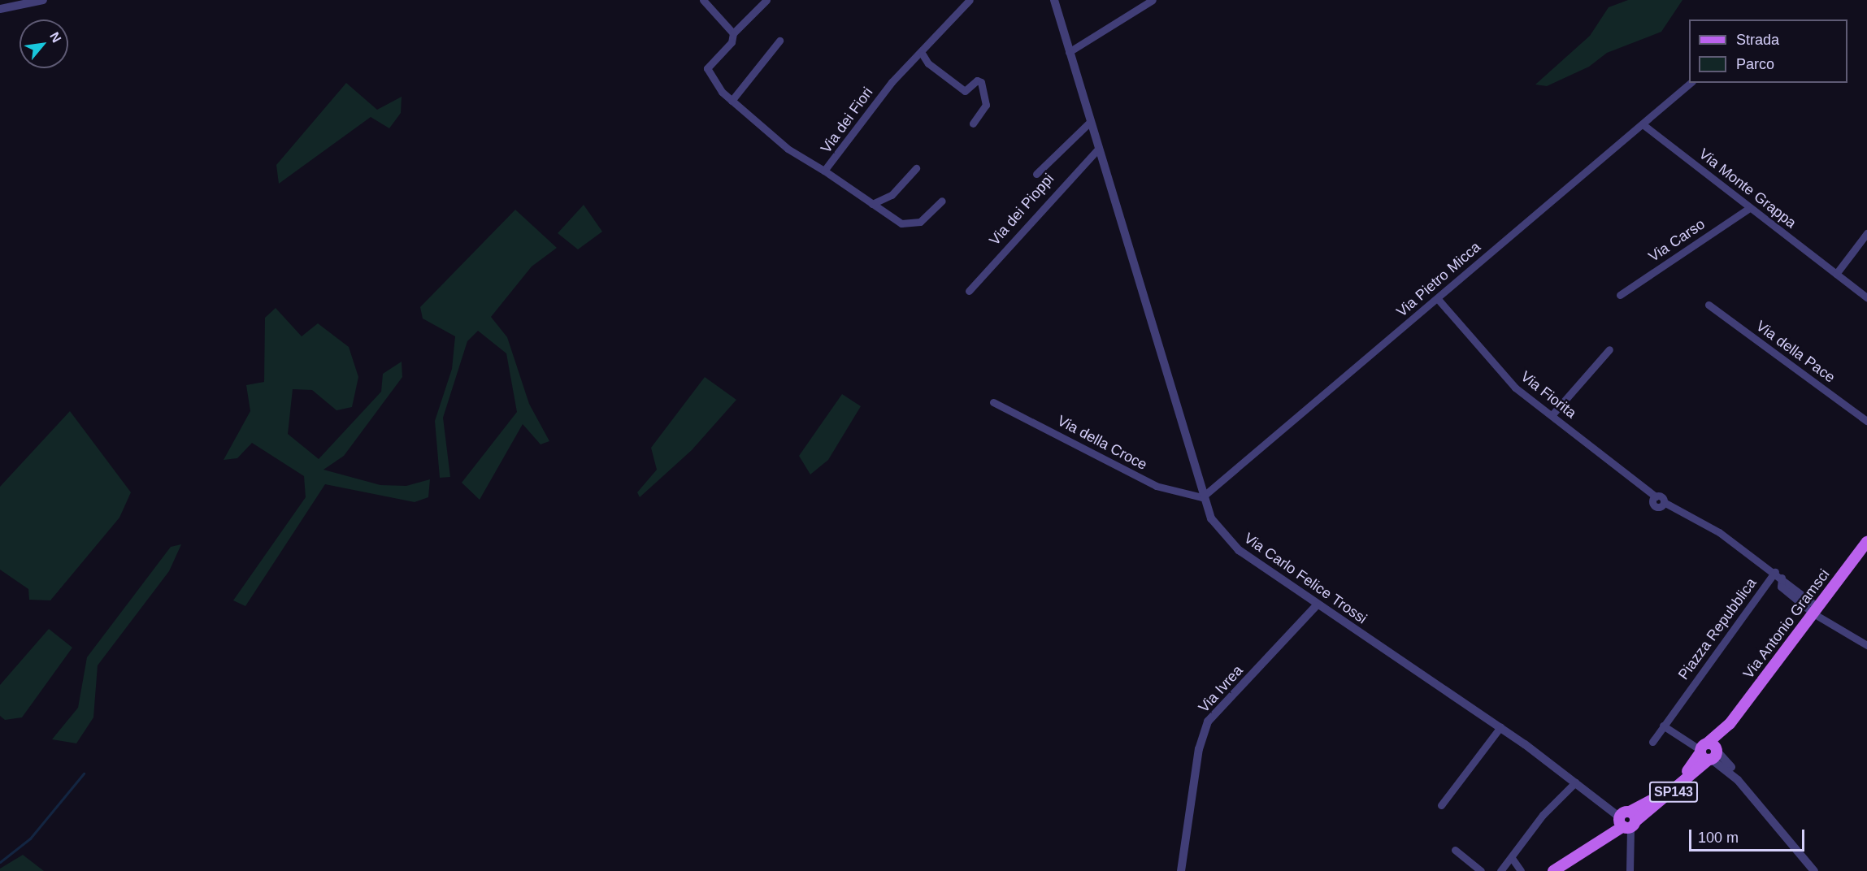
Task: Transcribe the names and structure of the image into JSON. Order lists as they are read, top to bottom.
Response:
{
  "streets": {
    "main road": ["Via Antonio Gramsci", "SP143"],
    "street": [
      "Via dei Fiori",
      "Via Monte Grappa",
      "Via dei Pioppi",
      "Via Carso",
      "Via Pietro Micca",
      "Via della Pace",
      "Via Fiorita",
      "Via della Croce",
      "Via Carlo Felice Trossi",
      "Piazza Repubblica",
      "Via Ivrea"
    ]
  },
  "crossings": [
    ["Via Monte Grappa", "Via Carso"],
    ["Via Monte Grappa", "Via Pietro Micca"],
    ["Via dei Pioppi", "Via Carlo Felice Trossi"],
    ["Via Pietro Micca", "Via Fiorita"],
    ["Via Pietro Micca", "Via della Croce"],
    ["Via Pietro Micca", "Via Carlo Felice Trossi"],
    ["Via Fiorita", "Piazza Repubblica"],
    ["Via della Croce", "Via Carlo Felice Trossi"],
    ["Via Carlo Felice Trossi", "Via Antonio Gramsci"],
    ["Via Carlo Felice Trossi", "Via Ivrea"],
    ["Via Carlo Felice Trossi", "SP143"],
    ["Via Antonio Gramsci", "SP143"]
  ],
  "legend": ["Strada", "Parco"],
  "scale_bar": "100 m",
  "north": "top right"
}
